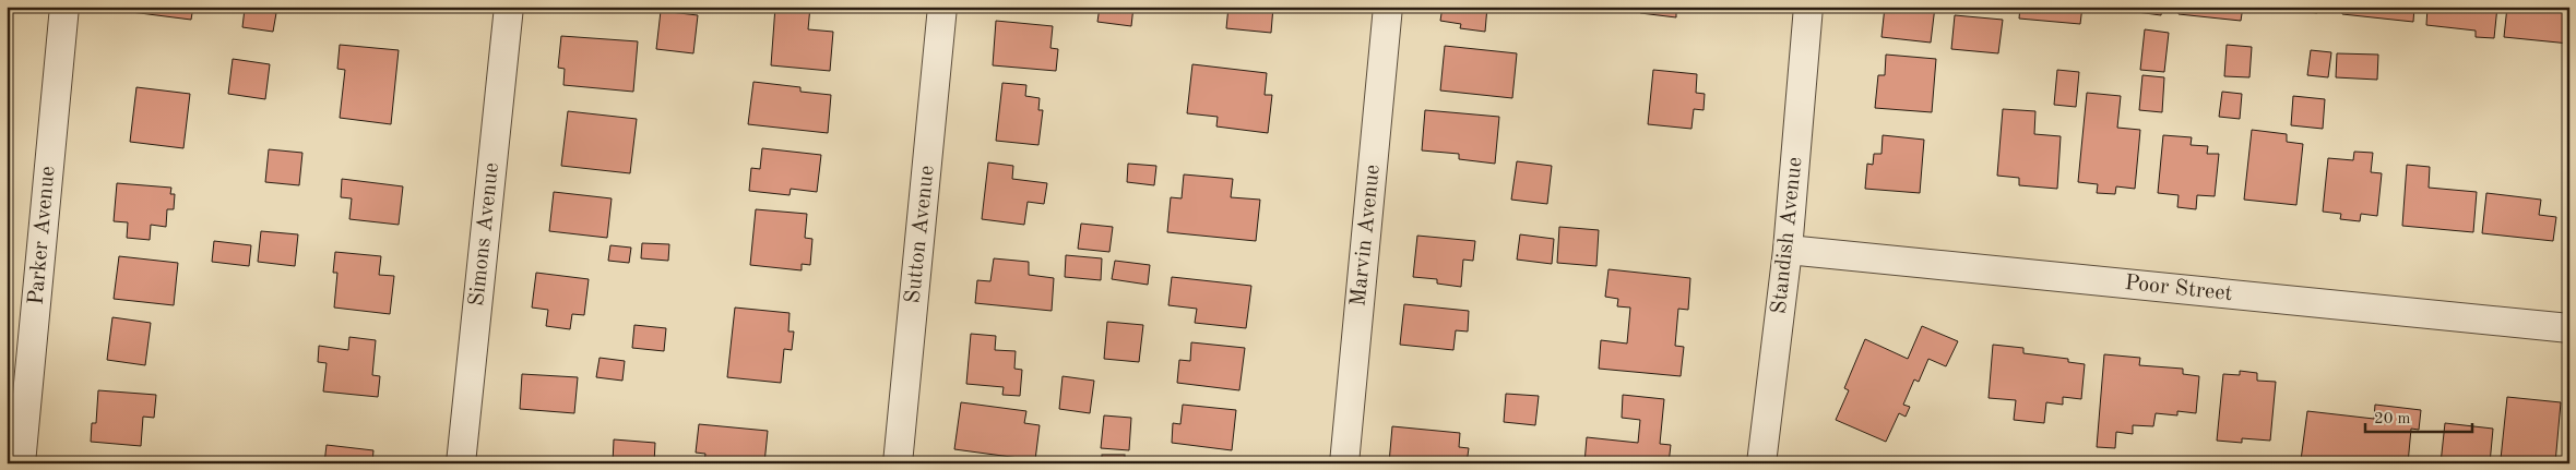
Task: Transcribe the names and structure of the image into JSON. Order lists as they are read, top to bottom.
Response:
{
  "streets": {
    "street": [
      "Simons Avenue",
      "Sutton Avenue",
      "Parker Avenue",
      "Marvin Avenue",
      "Standish Avenue",
      "Poor Street"
    ]
  },
  "crossings": [
    ["Standish Avenue", "Poor Street"]
  ],
  "scale_bar": "20 m"
}
